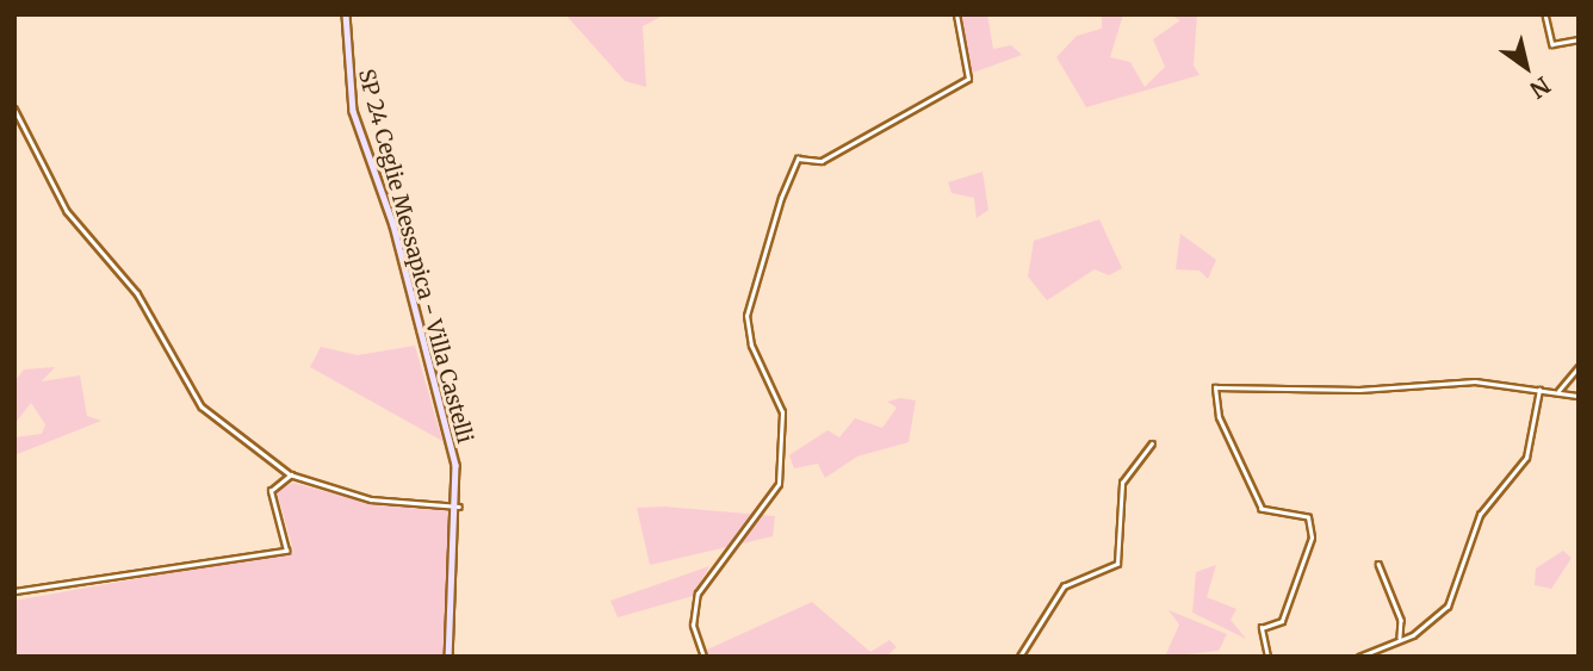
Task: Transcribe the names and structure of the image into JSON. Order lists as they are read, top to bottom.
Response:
{
  "streets": {
    "main road": ["SP 24 Ceglie Messapica - Villa Castelli"]
  },
  "north": "bottom right"
}
